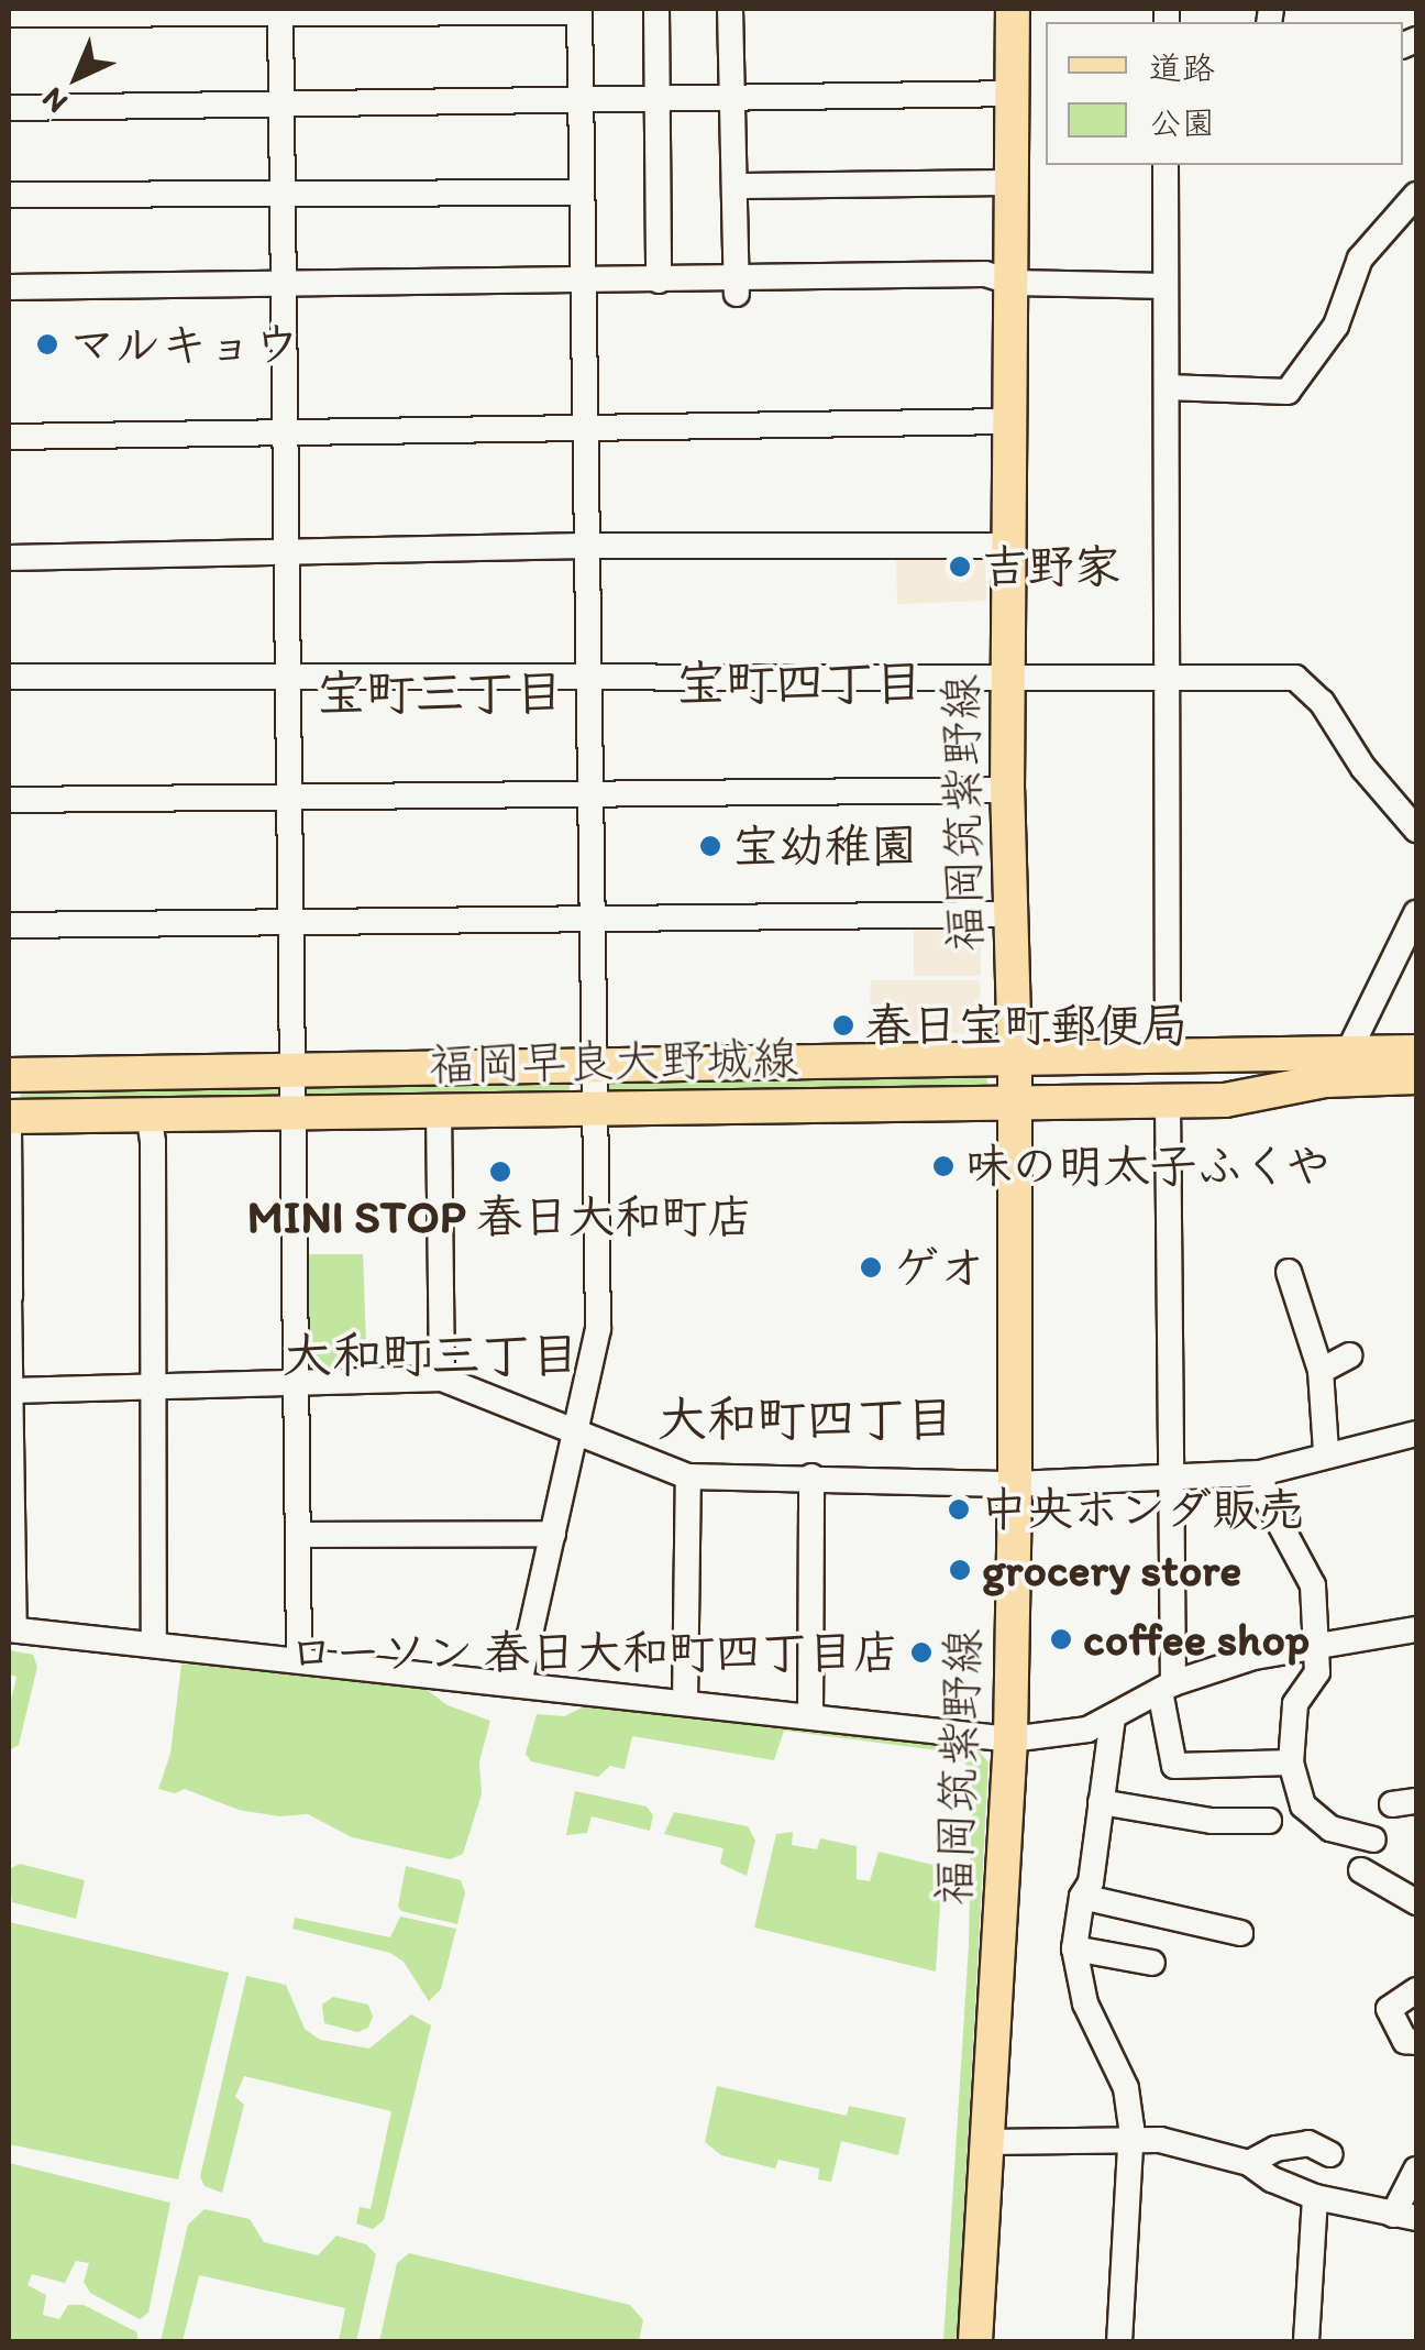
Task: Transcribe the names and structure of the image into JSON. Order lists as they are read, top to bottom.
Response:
{
  "streets": {
    "main road": ["福岡筑紫野線", "福岡早良大野城線"]
  },
  "crossings": [
    ["福岡筑紫野線", "福岡早良大野城線"]
  ],
  "districts": [
    "宝町四丁目",
    "宝町三丁目",
    "大和町三丁目",
    "大和町四丁目"
  ],
  "places": [
    "マルキョウ",
    "吉野家",
    "宝幼稚園",
    "春日宝町郵便局",
    "味の明太子ふくや",
    "MINI STOP 春日大和町店",
    "ゲオ",
    "中央ホンダ販売",
    "grocery store",
    "coffee shop",
    "ローソン 春日大和町四丁目店"
  ],
  "legend": ["道路", "公園"],
  "north": "bottom left"
}
